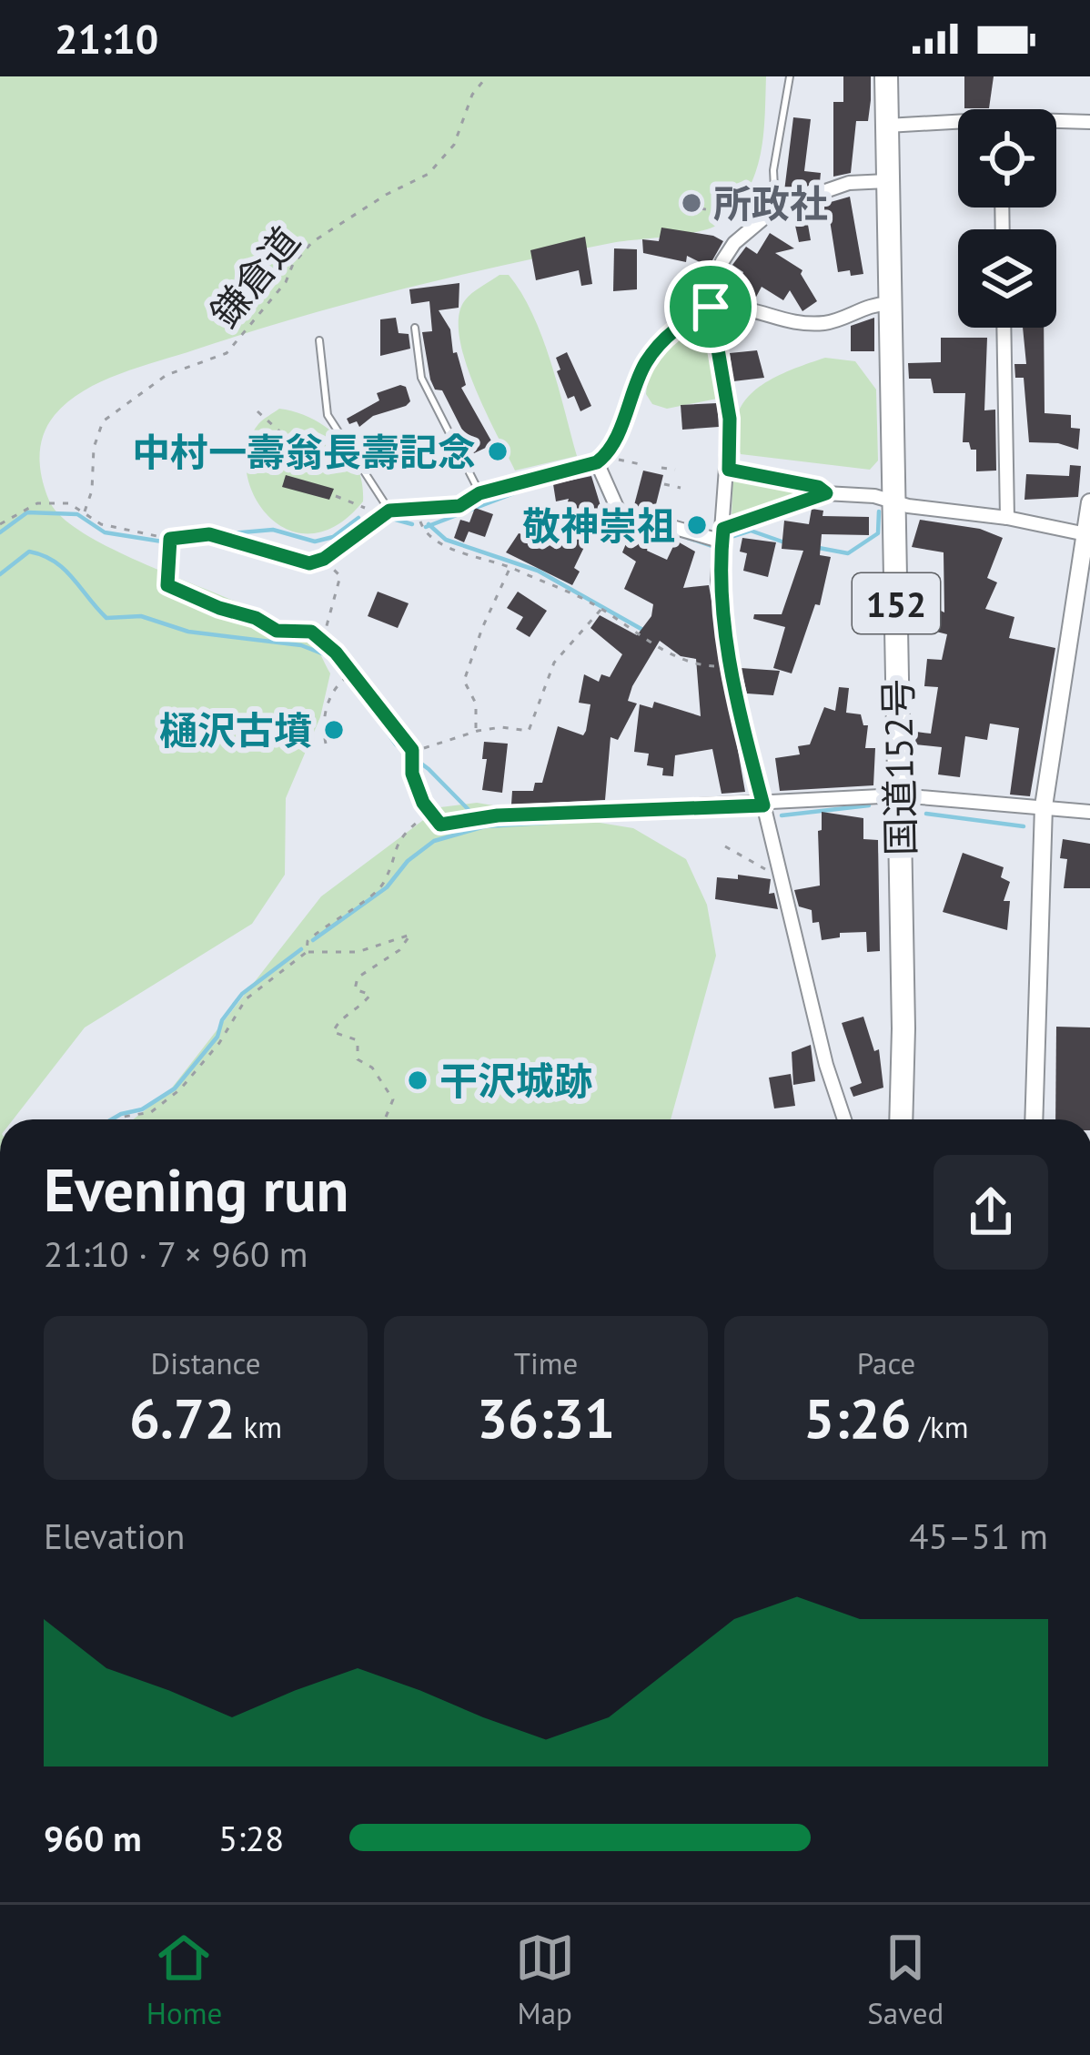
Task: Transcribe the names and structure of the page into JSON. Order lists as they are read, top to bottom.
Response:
{
  "streets": {
    "highway": ["152", "国道152号"],
    "path": ["鎌倉道"]
  },
  "places": [
    "所政社",
    "中村一壽翁長壽記念",
    "敬神崇祖",
    "樋沢古墳",
    "干沢城跡"
  ],
  "page": {
    "status": "21:10",
    "heading": ["Evening run", "21:10 · 7 × 960 m"],
    "stats": [
      ["Distance", "6.72 km"],
      ["Time", "36:31"],
      ["Pace", "5:26 /km"]
    ],
    "chart": ["Elevation", "45–51 m"],
    "list": [
      {
        "name": "960 m",
        "note": "5:28"
      }
    ],
    "tabs": ["Home", "Map", "Saved"]
  }
}
